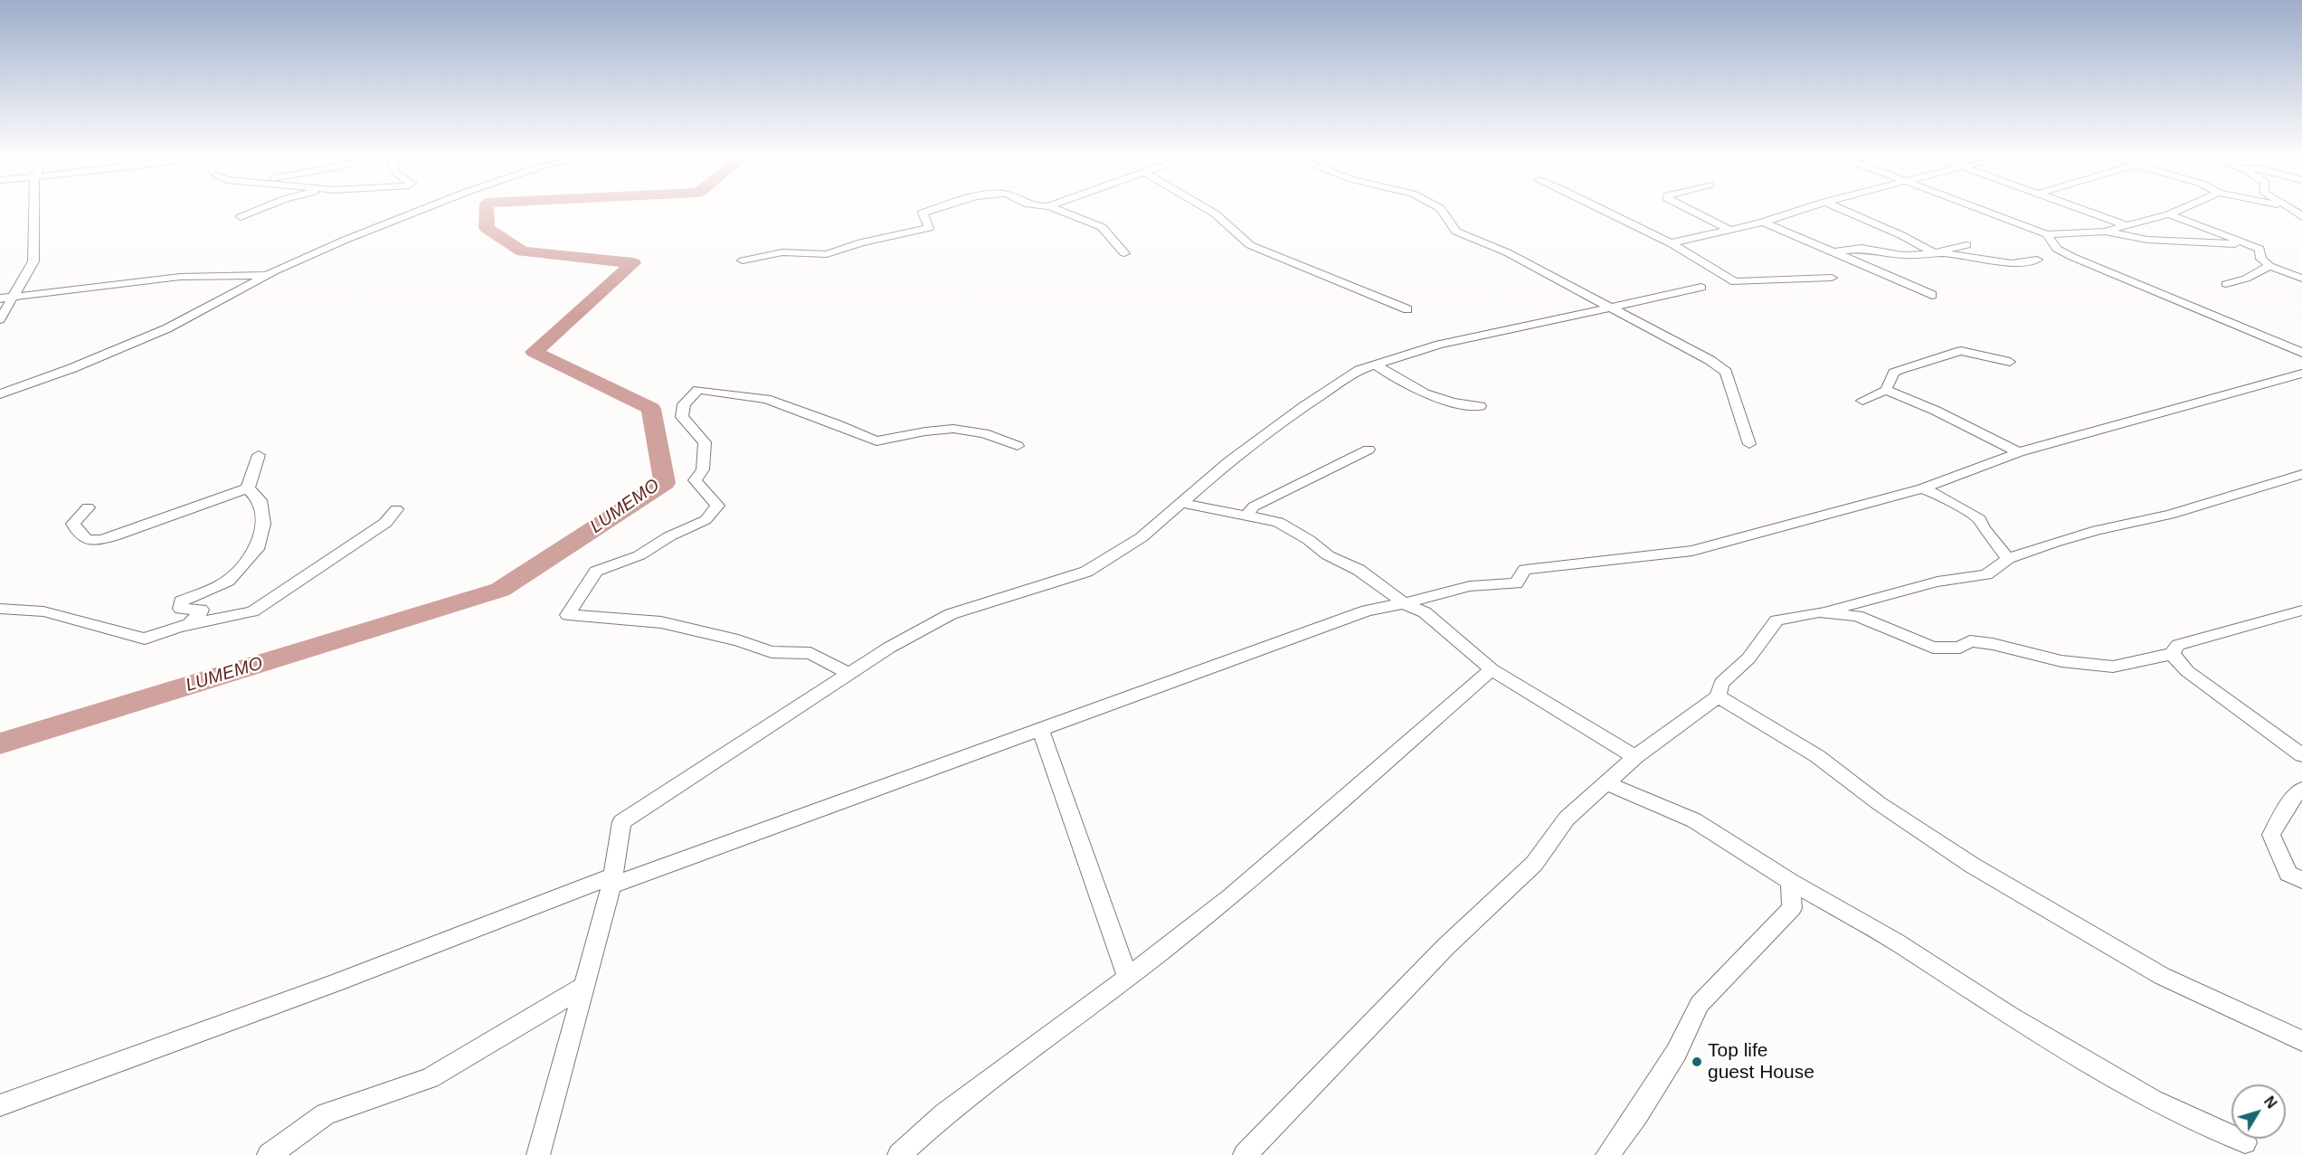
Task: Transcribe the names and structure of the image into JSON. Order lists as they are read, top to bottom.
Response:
{
  "water": ["LUMEMO"],
  "places": ["Top life guest House"],
  "north": "top right"
}
